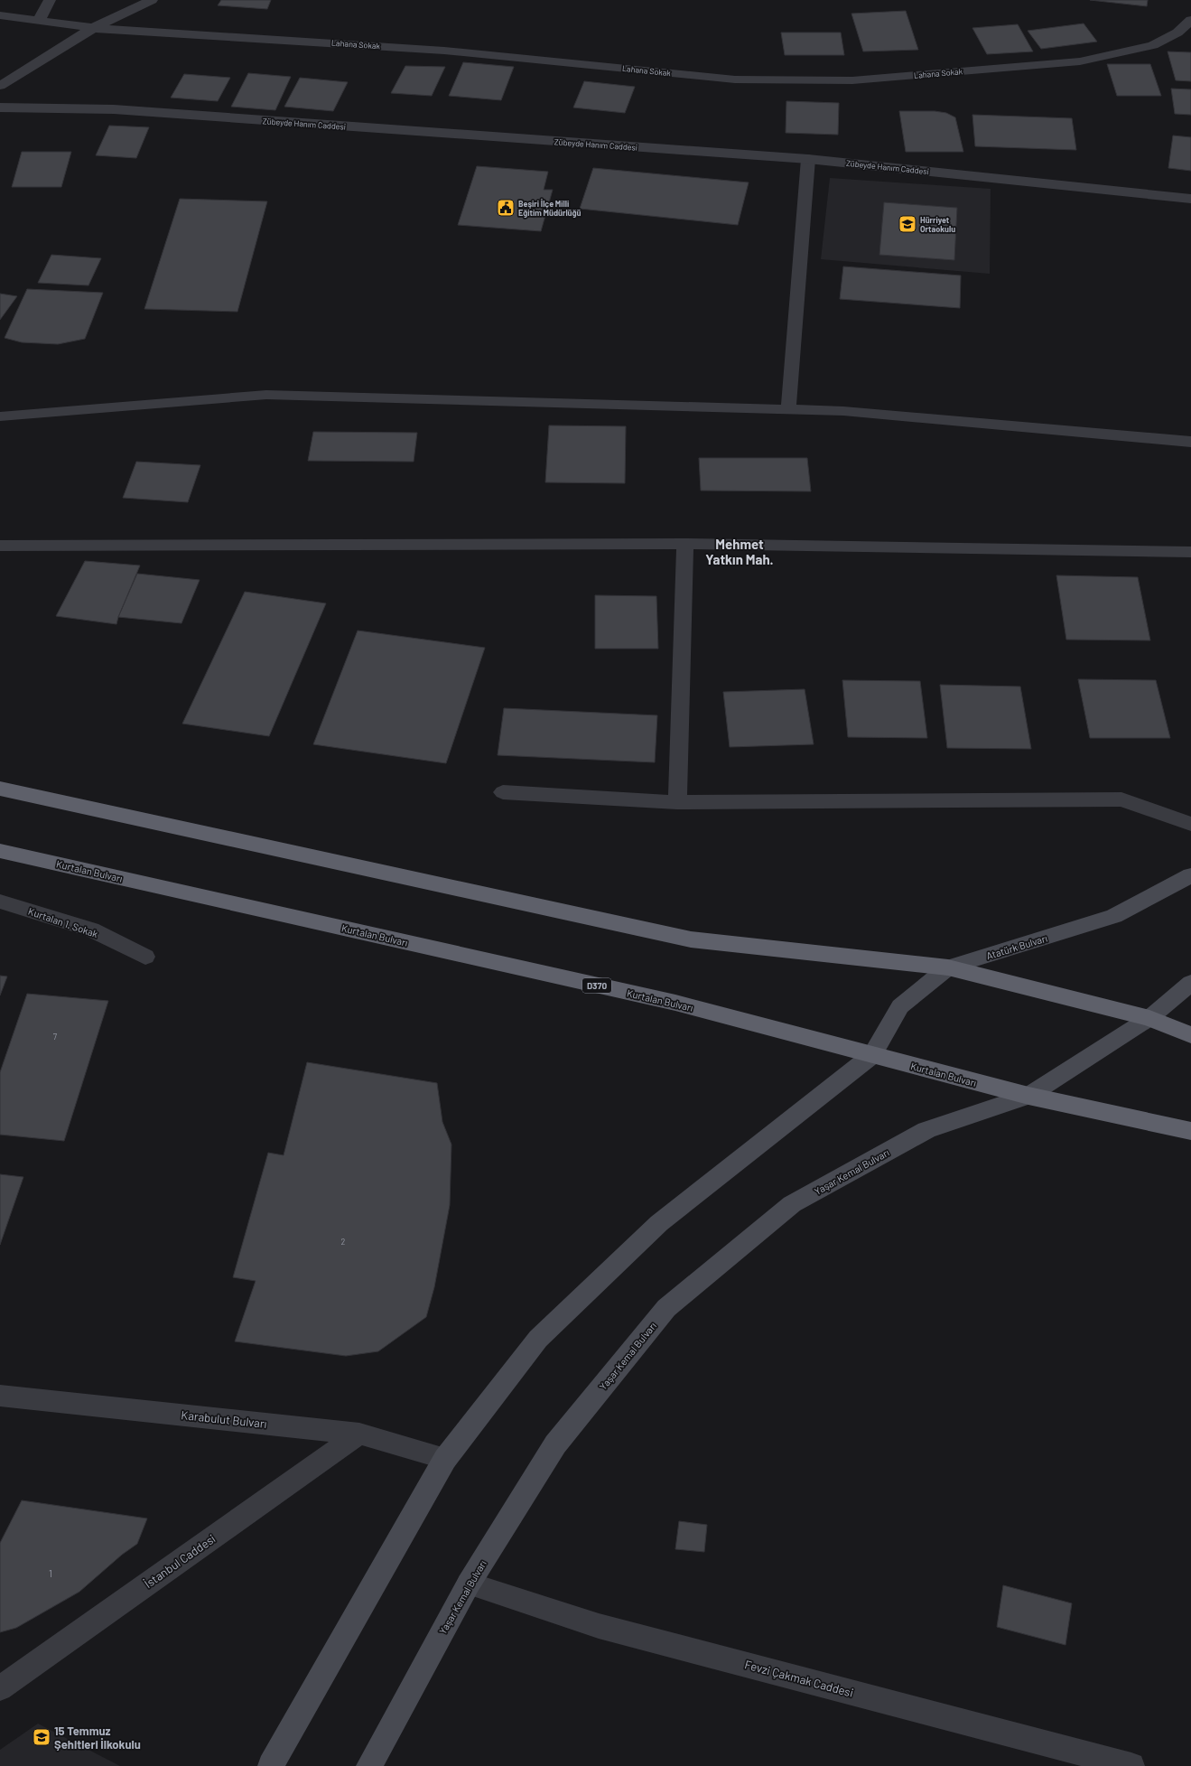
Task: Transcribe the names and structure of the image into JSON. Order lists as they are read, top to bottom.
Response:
{
  "streets": {
    "highway": ["Kurtalan Bulvarı", "D370"],
    "main road": ["Atatürk Bulvarı", "Yaşar Kemal Bulvarı"],
    "street": [
      "Lahana Sokak",
      "Zübeyde Hanım Caddesi",
      "Kurtalan 1. Sokak",
      "Karabulut Bulvarı",
      "İstanbul Caddesi",
      "Fevzi Çakmak Caddesi"
    ]
  },
  "crossings": [
    ["Kurtalan Bulvarı", "Atatürk Bulvarı"],
    ["Kurtalan Bulvarı", "Yaşar Kemal Bulvarı"],
    ["Yaşar Kemal Bulvarı", "Fevzi Çakmak Caddesi"],
    ["Karabulut Bulvarı", "İstanbul Caddesi"]
  ],
  "districts": ["Mehmet Yatkın Mah."],
  "places": {
    "public building": ["Beşiri İlçe Milli Eğitim Müdürlüğü"],
    "school or university": ["Hürriyet Ortaokulu", "15 Temmuz Şehitleri İlkokulu"]
  },
  "house_numbers": ["7", "2", "1"]
}
